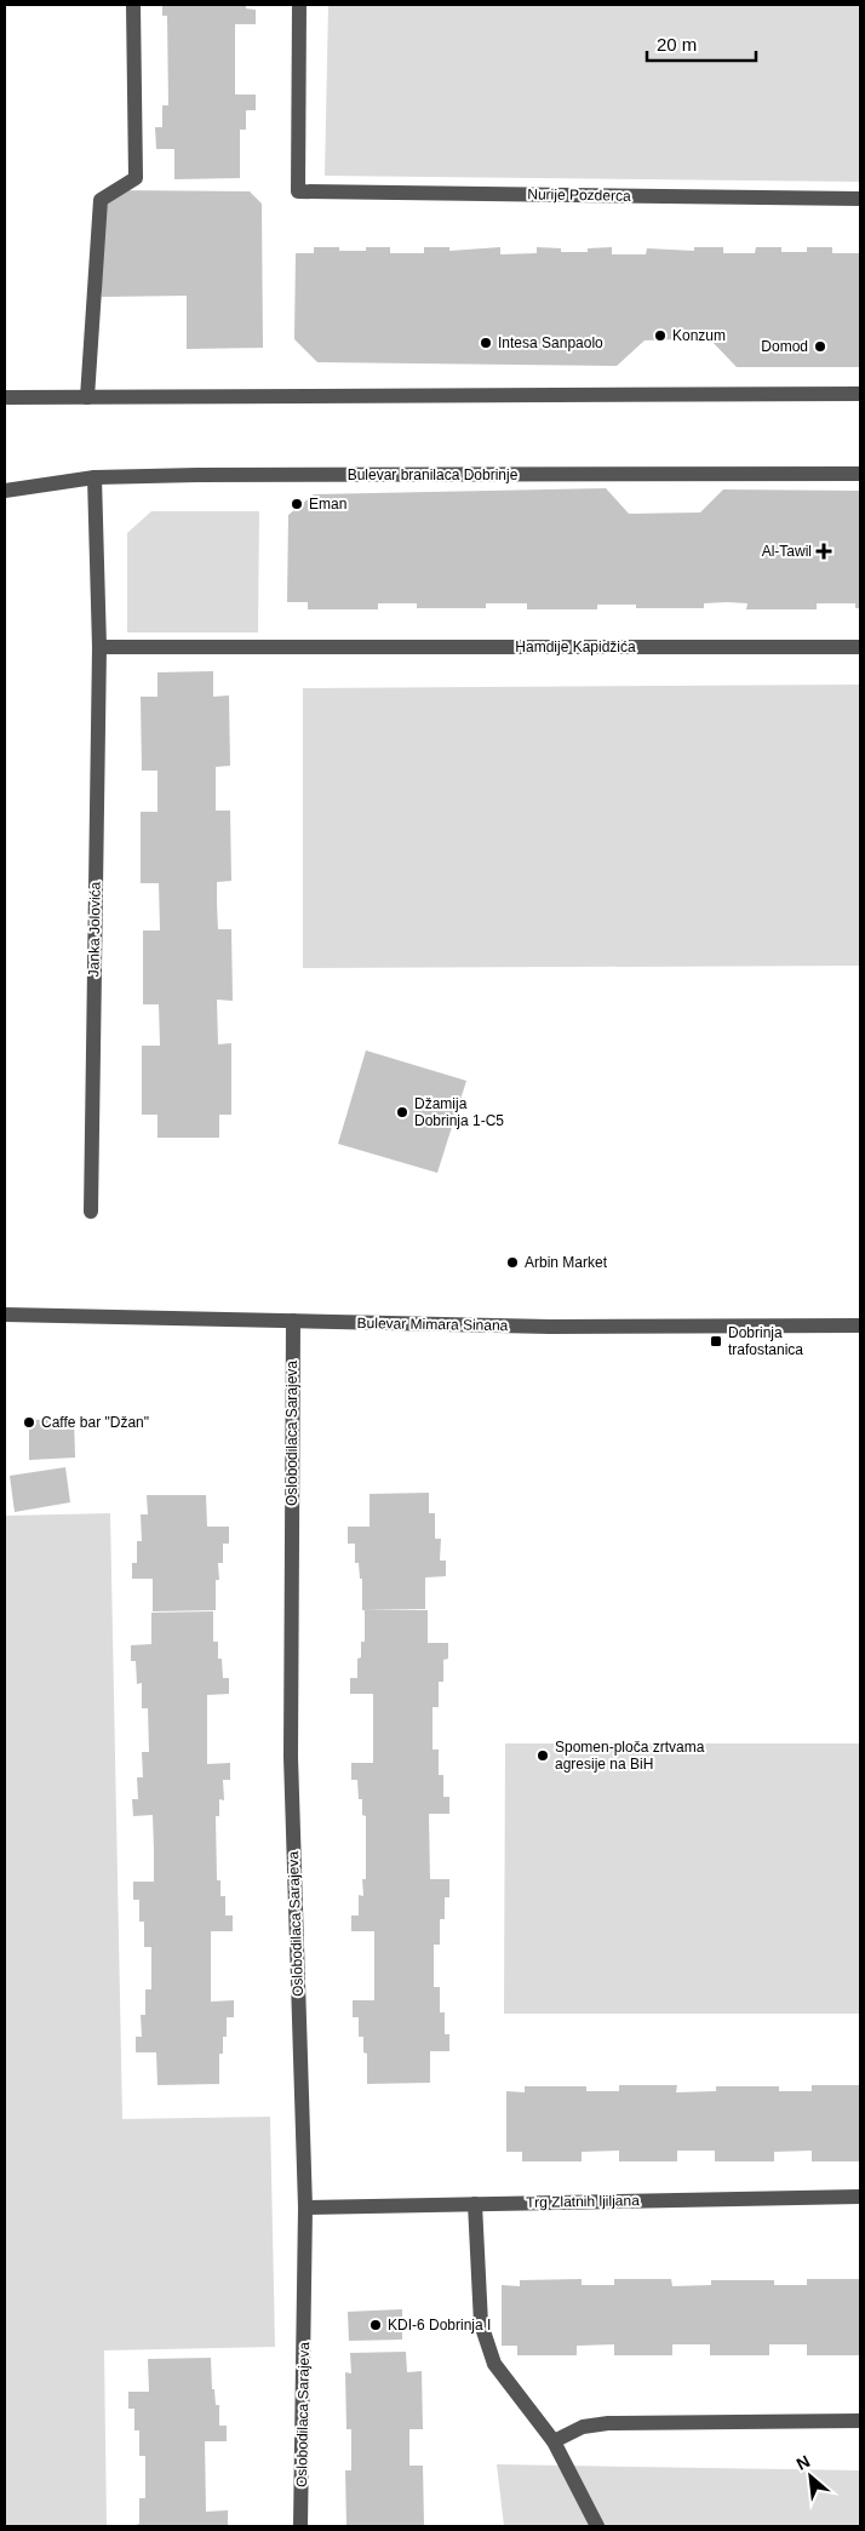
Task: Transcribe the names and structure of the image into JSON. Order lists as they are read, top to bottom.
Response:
{
  "streets": {
    "street": [
      "Nurije Pozderca",
      "Bulevar branilaca Dobrinje",
      "Hamdije Kapidžića",
      "Janka Jolovića",
      "Bulevar Mimara Sinana",
      "Oslobodilaca Sarajeva",
      "Trg Zlatnih ljiljana"
    ]
  },
  "crossings": [
    ["Bulevar branilaca Dobrinje", "Janka Jolovića"],
    ["Hamdije Kapidžića", "Janka Jolovića"],
    ["Bulevar Mimara Sinana", "Oslobodilaca Sarajeva"],
    ["Oslobodilaca Sarajeva", "Trg Zlatnih ljiljana"]
  ],
  "places": {
    "other": [
      "Konzum",
      "Intesa Sanpaolo",
      "Domod",
      "Eman",
      "Džamija Dobrinja 1-C5",
      "Arbin Market",
      "Caffe bar \"Džan\"",
      "Spomen-ploča zrtvama agresije na BiH",
      "KDI-6 Dobrinja I"
    ],
    "health": ["Al-Tawil"],
    "transit": ["Dobrinja trafostanica"]
  },
  "scale_bar": "20 m",
  "north": "top left"
}
